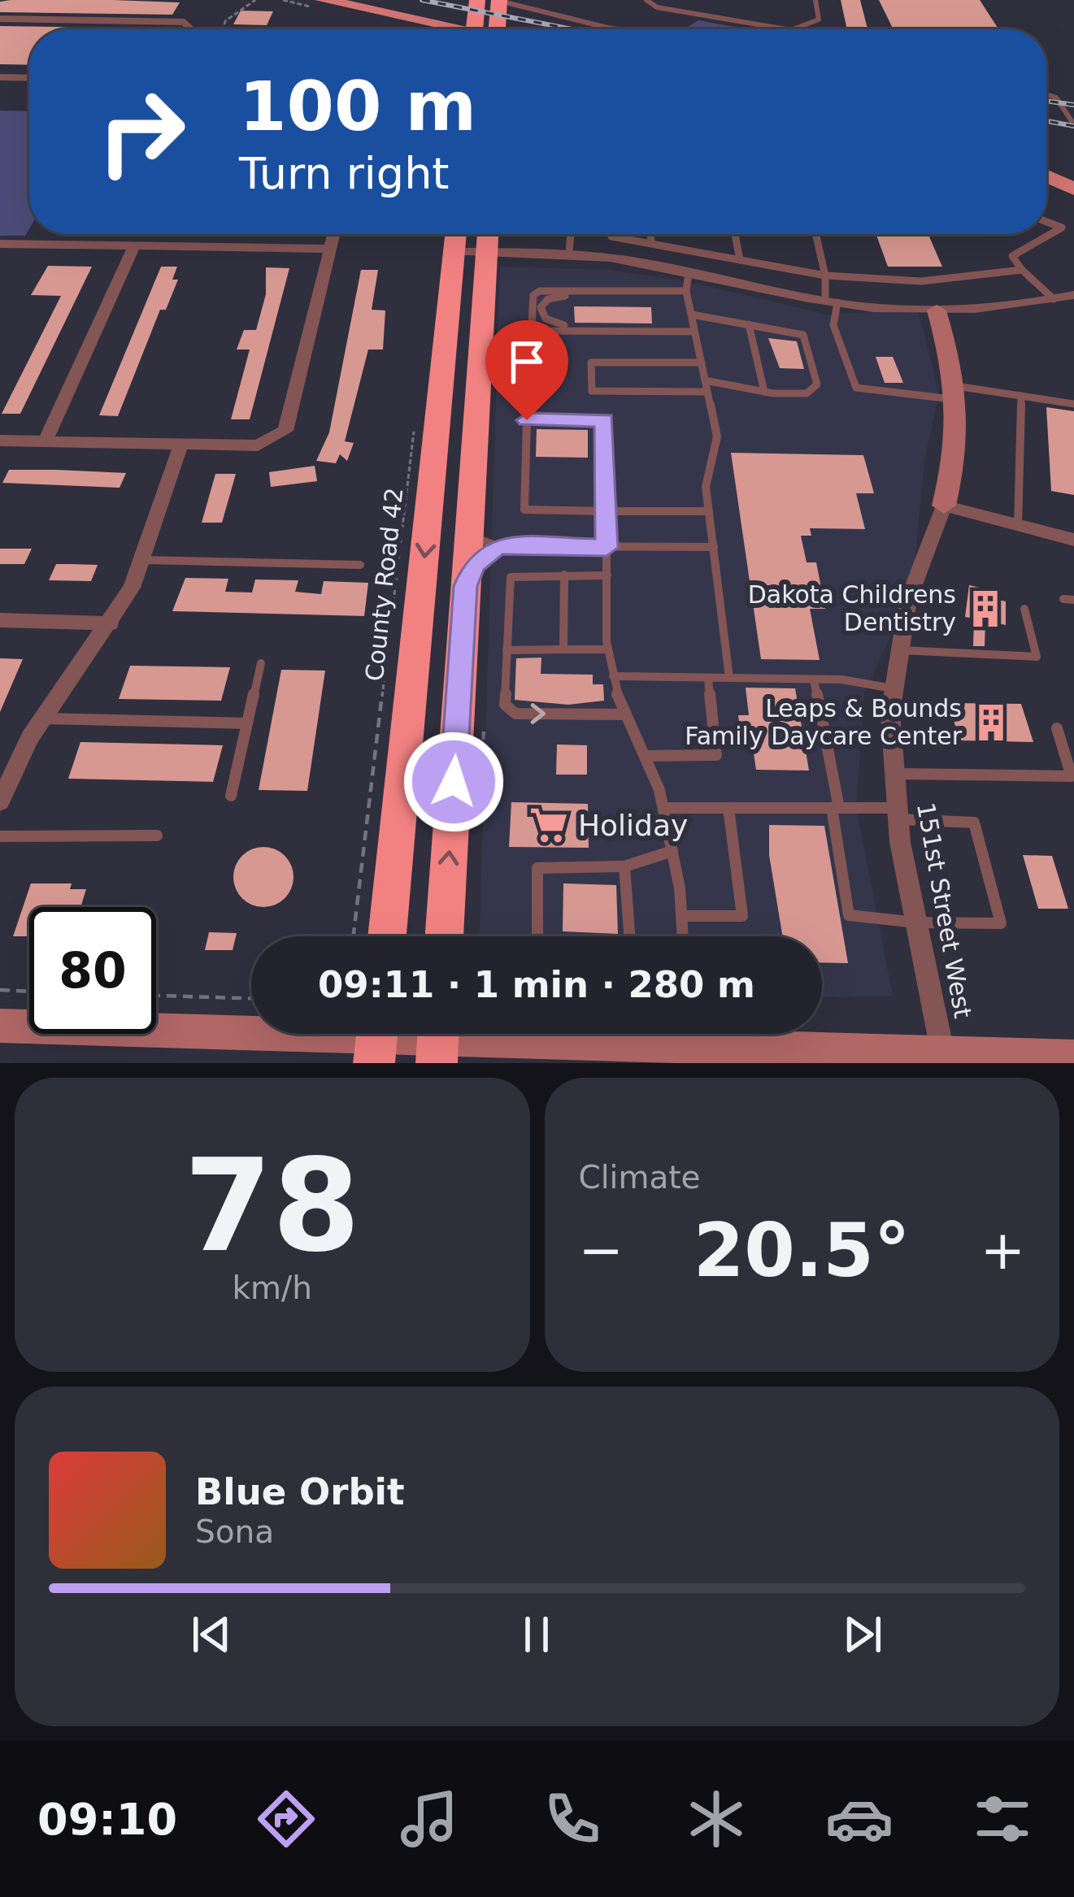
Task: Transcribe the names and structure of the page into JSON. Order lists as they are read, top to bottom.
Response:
{
  "streets": {
    "highway": ["County Road 42"],
    "street": ["151st Street West"]
  },
  "places": {
    "building": ["Dakota Childrens Dentistry", "Leaps & Bounds Family Daycare Center"],
    "supermarket": ["Holiday"]
  },
  "page": {
    "turn": ["100 m", "Turn right"],
    "limit": "80",
    "trip": "09:11 · 1 min · 280 m",
    "tile": [
      ["78", "km/h"],
      "Climate"
    ],
    "heat": ["−", "20.5°", "+"],
    "song": ["Blue Orbit", "Sona"],
    "tabs": "09:10"
  }
}
